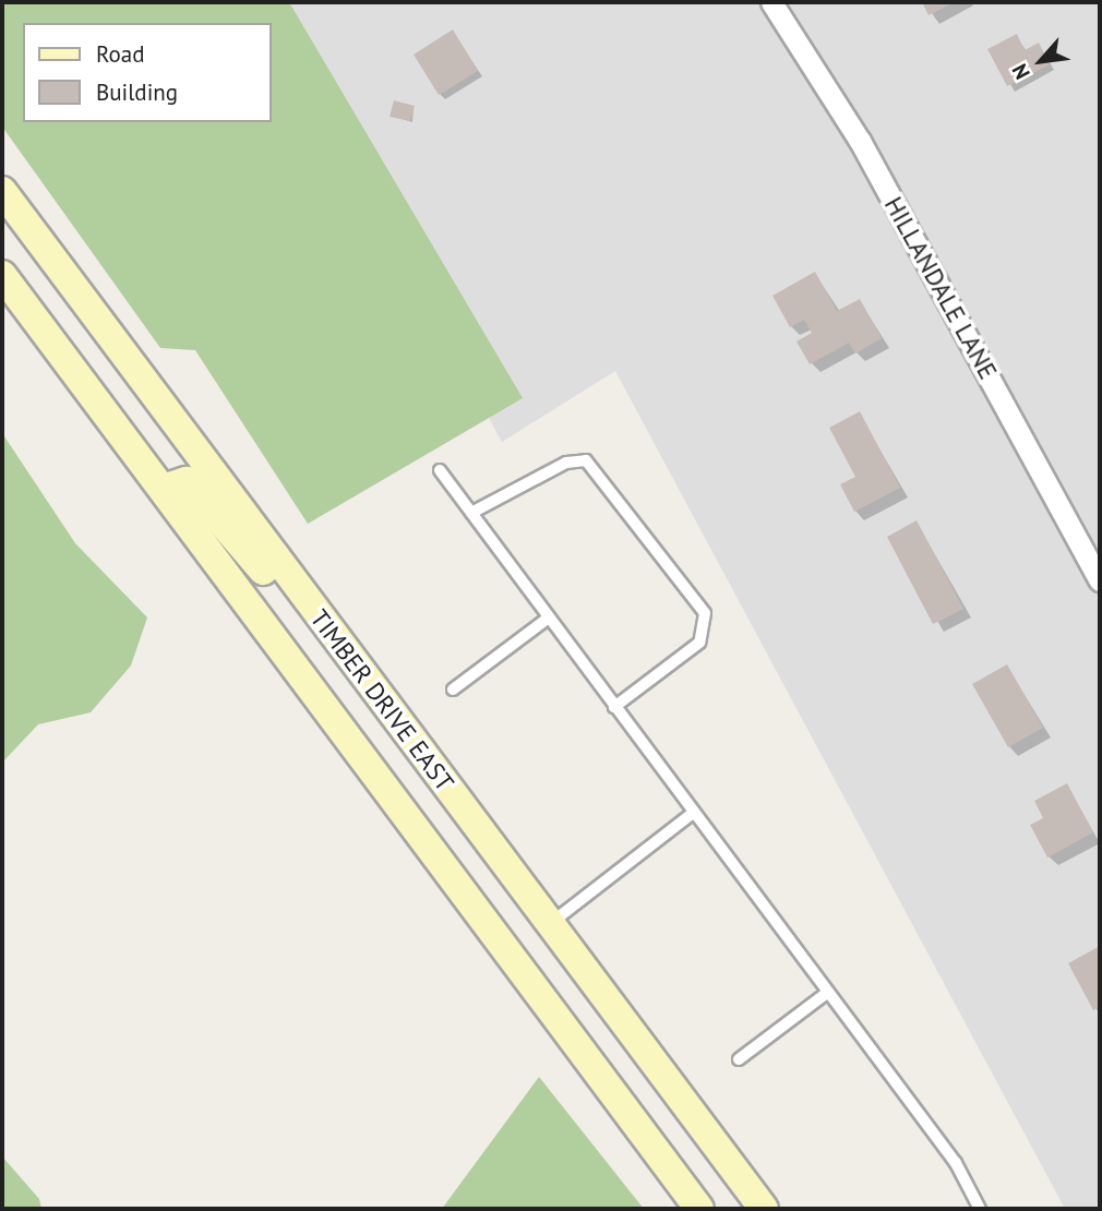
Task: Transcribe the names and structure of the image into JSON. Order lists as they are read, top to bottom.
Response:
{
  "streets": {
    "main road": ["TIMBER DRIVE EAST"],
    "street": ["HILLANDALE LANE"]
  },
  "legend": ["Road", "Building"],
  "north": "bottom left"
}
